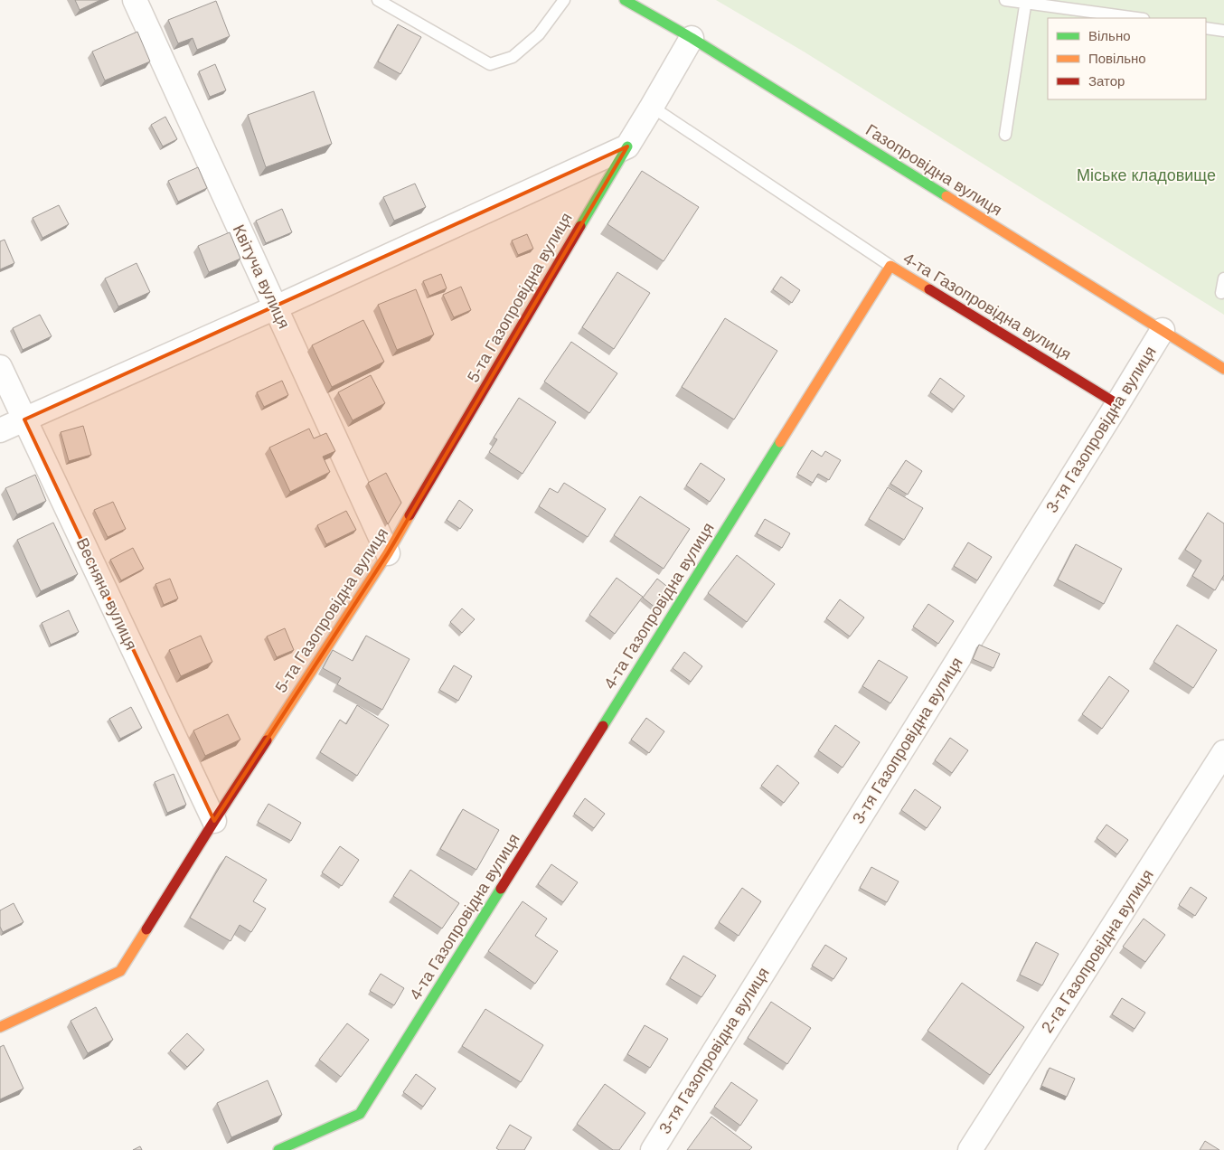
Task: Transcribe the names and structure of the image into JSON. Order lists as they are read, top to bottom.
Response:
{
  "streets": {
    "street": [
      "Газопровідна вулиця",
      "Квітуча вулиця",
      "5-та Газопровідна вулиця",
      "4-та Газопровідна вулиця",
      "3-тя Газопровідна вулиця",
      "Весняна вулиця",
      "2-га Газопровідна вулиця"
    ]
  },
  "crossings": [
    ["Газопровідна вулиця", "3-тя Газопровідна вулиця"],
    ["Квітуча вулиця", "5-та Газопровідна вулиця"],
    ["5-та Газопровідна вулиця", "Весняна вулиця"],
    ["4-та Газопровідна вулиця", "3-тя Газопровідна вулиця"]
  ],
  "parks": ["Міське кладовище"],
  "legend": ["Вільно", "Повільно", "Затор"]
}
